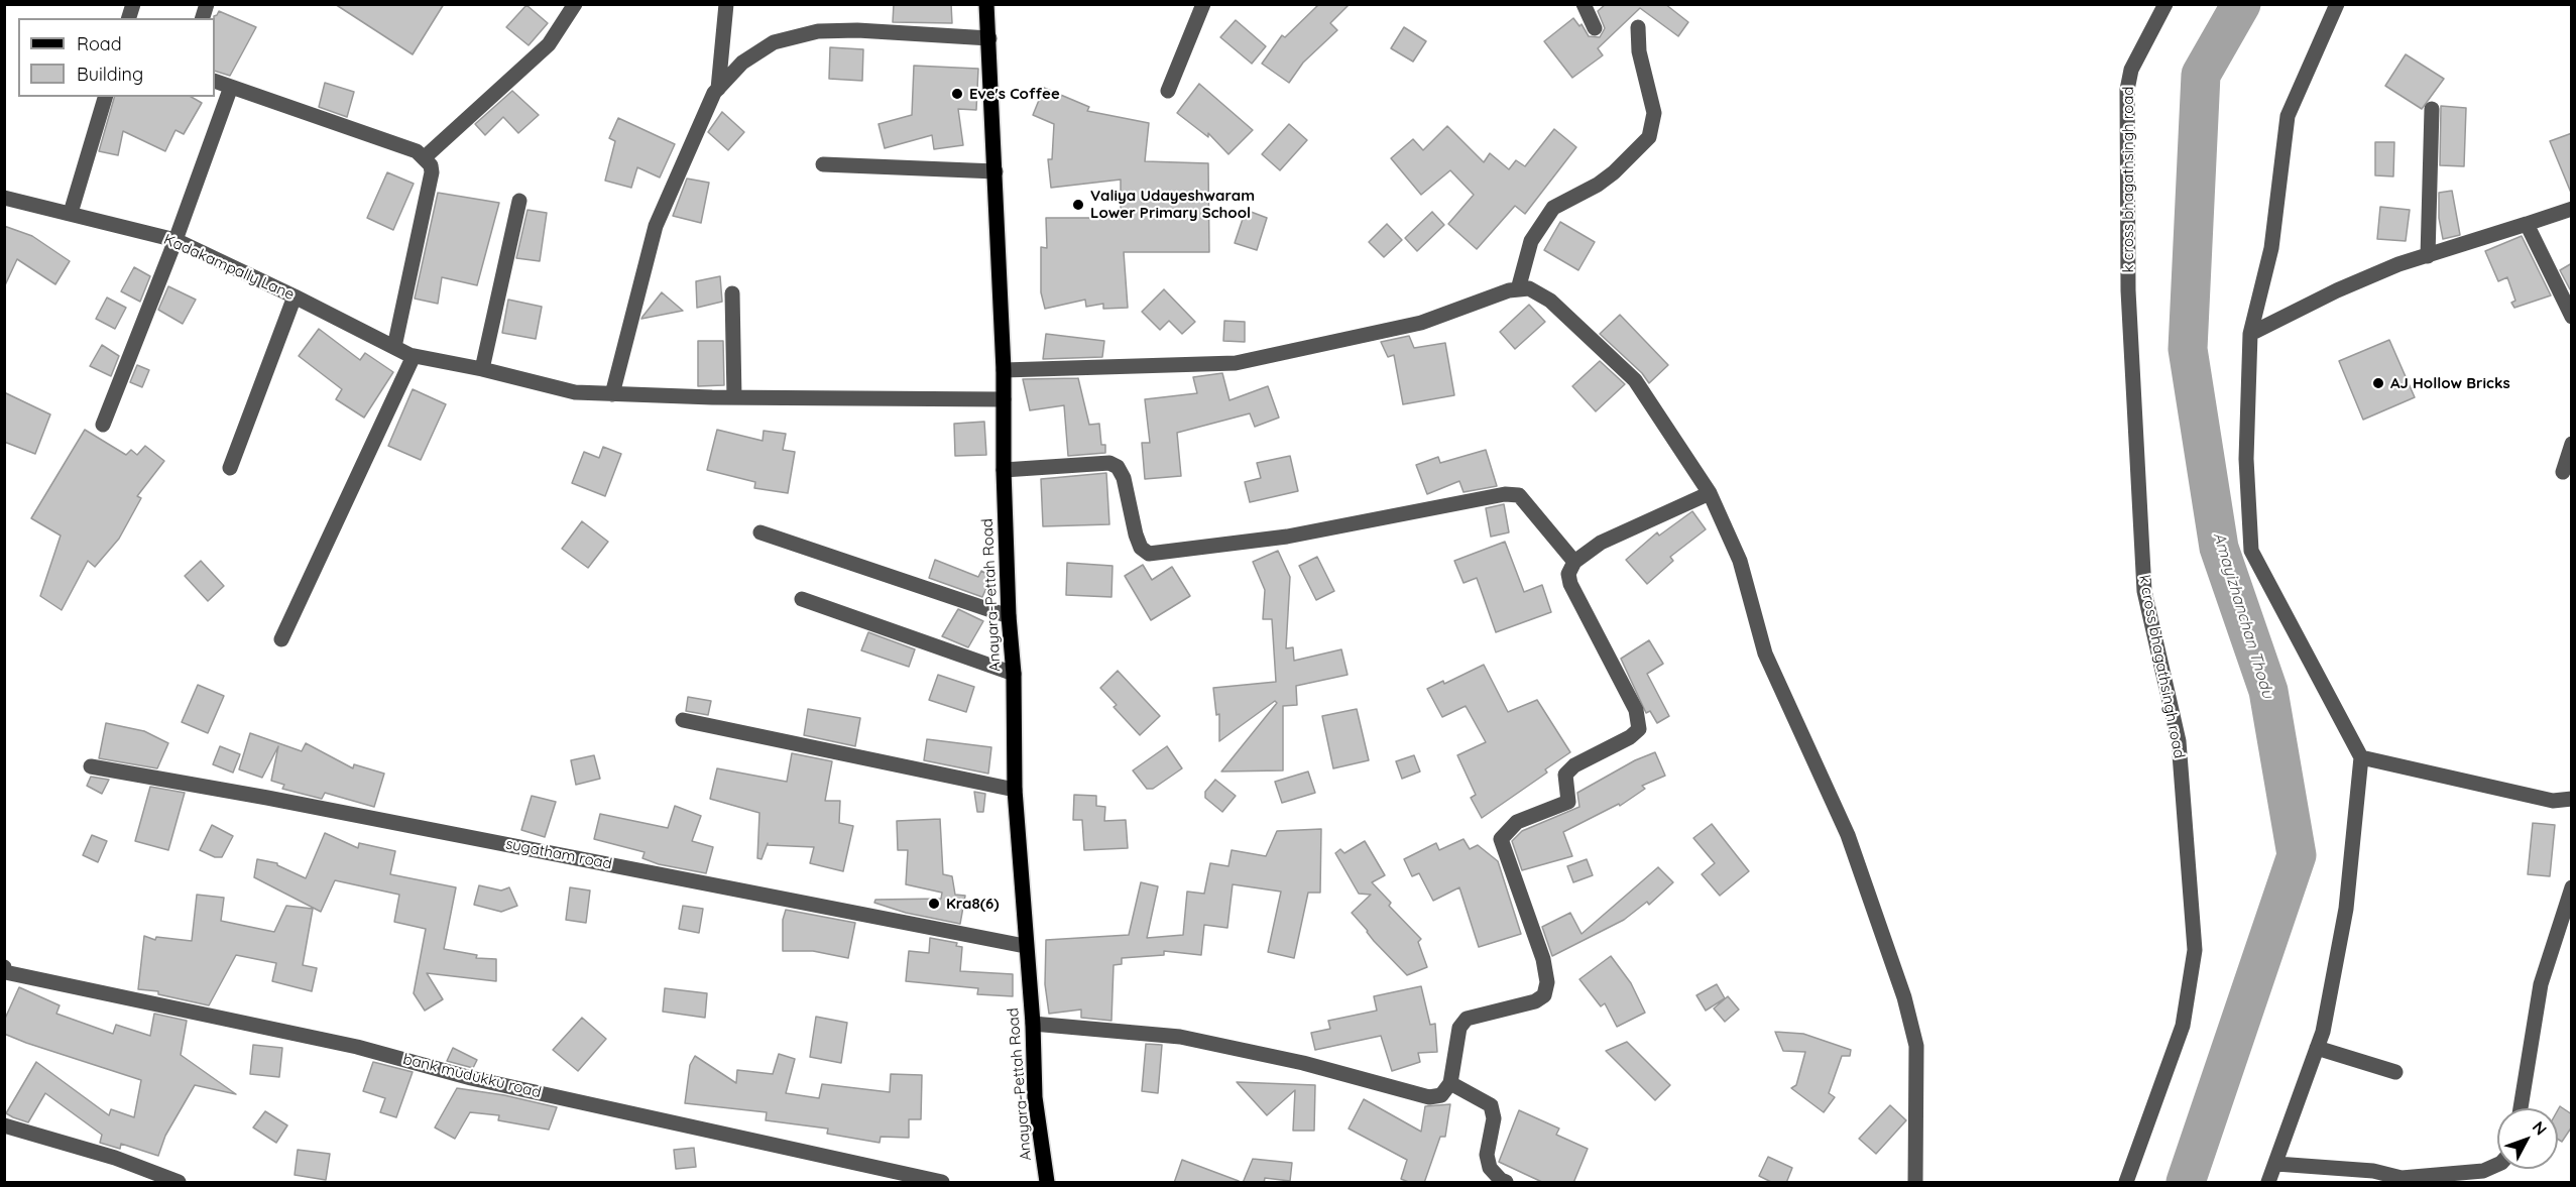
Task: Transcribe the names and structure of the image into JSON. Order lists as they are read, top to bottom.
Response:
{
  "streets": {
    "main road": ["Anayara-Pettah Road"],
    "street": [
      "k cross bhagathsingh road",
      "Kadakampally Lane",
      "sugatham road",
      "bank mudukku road"
    ]
  },
  "crossings": [
    ["Kadakampally Lane", "Anayara-Pettah Road"],
    ["Anayara-Pettah Road", "sugatham road"]
  ],
  "water": ["Amayizhanchan Thodu"],
  "places": [
    "Eve's Coffee",
    "Valiya Udayeshwaram Lower Primary School",
    "AJ Hollow Bricks",
    "Kra8(6)"
  ],
  "legend": ["Road", "Building"],
  "north": "top right"
}
